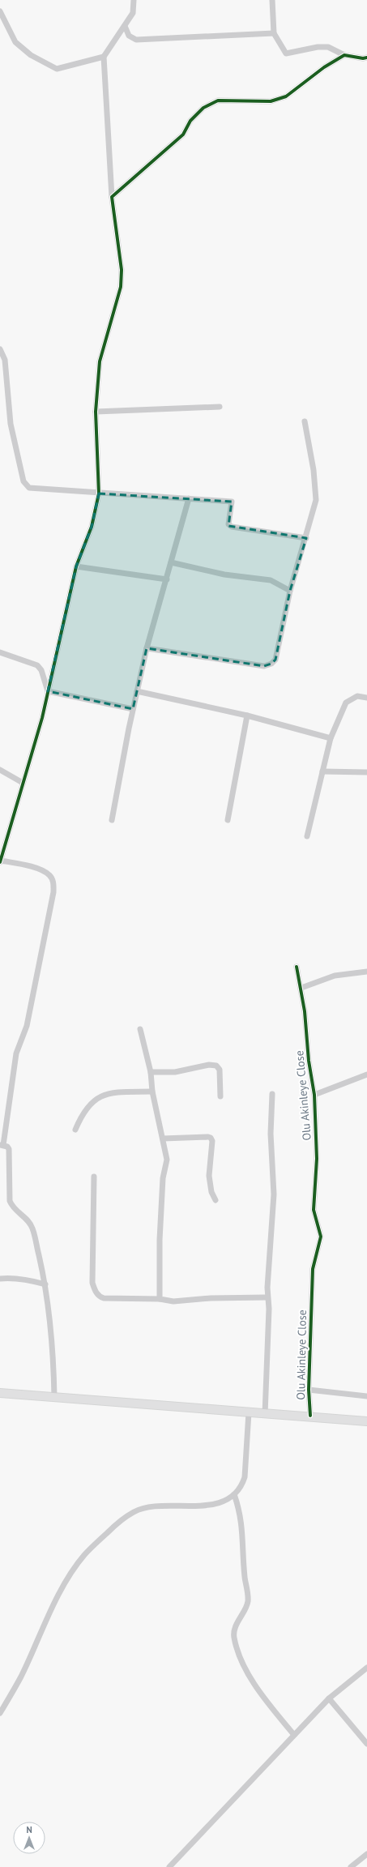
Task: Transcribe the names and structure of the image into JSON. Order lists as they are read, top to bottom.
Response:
{
  "streets": {
    "street": ["Olu Akinleye Close"]
  },
  "north": "top"
}
